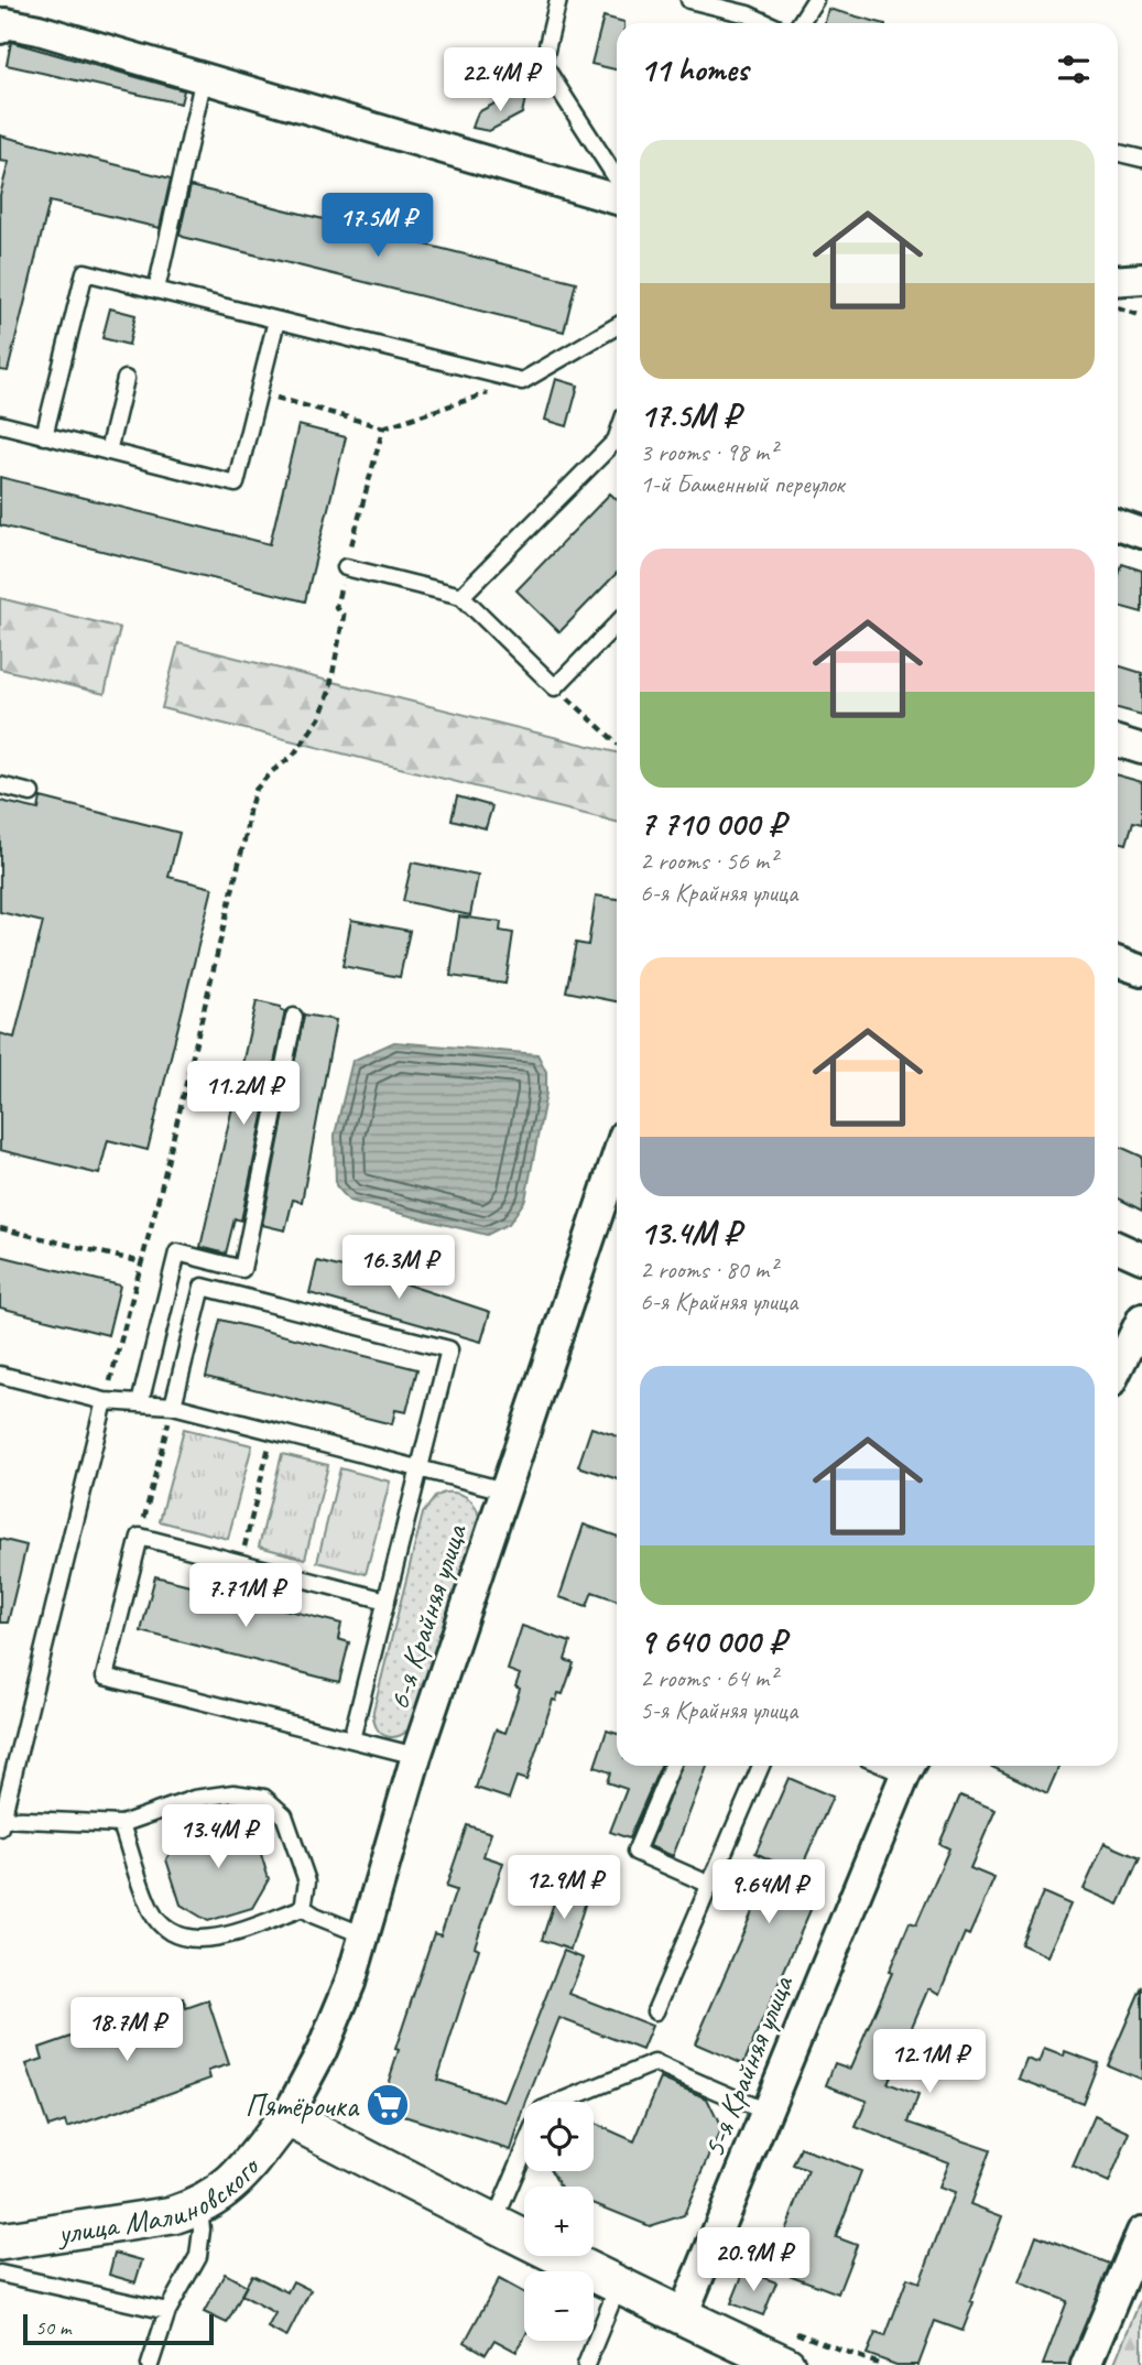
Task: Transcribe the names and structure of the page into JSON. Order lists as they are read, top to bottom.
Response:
{
  "streets": {
    "street": ["6-я Крайняя улица", "5-я Крайняя улица", "улица Малиновского"]
  },
  "crossings": [
    ["6-я Крайняя улица", "улица Малиновского"],
    ["5-я Крайняя улица", "улица Малиновского"]
  ],
  "places": {
    "supermarket": ["Пятёрочка"]
  },
  "scale_bar": "50 m",
  "page": {
    "heading": "11 homes",
    "price": [
      "22.4M ₽",
      "17.5M ₽",
      "11.2M ₽",
      "16.3M ₽",
      "7.71M ₽",
      "13.4M ₽",
      "12.9M ₽",
      "9.64M ₽",
      "18.7M ₽",
      "12.1M ₽",
      "20.9M ₽"
    ],
    "list": [
      {
        "name": "17.5M ₽",
        "note": "3 rooms · 98 m² · 1-й Башенный переулок"
      },
      {
        "name": "7 710 000 ₽",
        "note": "2 rooms · 56 m² · 6-я Крайняя улица"
      },
      {
        "name": "13.4M ₽",
        "note": "2 rooms · 80 m² · 6-я Крайняя улица"
      },
      {
        "name": "9 640 000 ₽",
        "note": "2 rooms · 64 m² · 5-я Крайняя улица"
      }
    ],
    "map_buttons": ["+", "−"],
    "scale": "50 m"
  }
}
